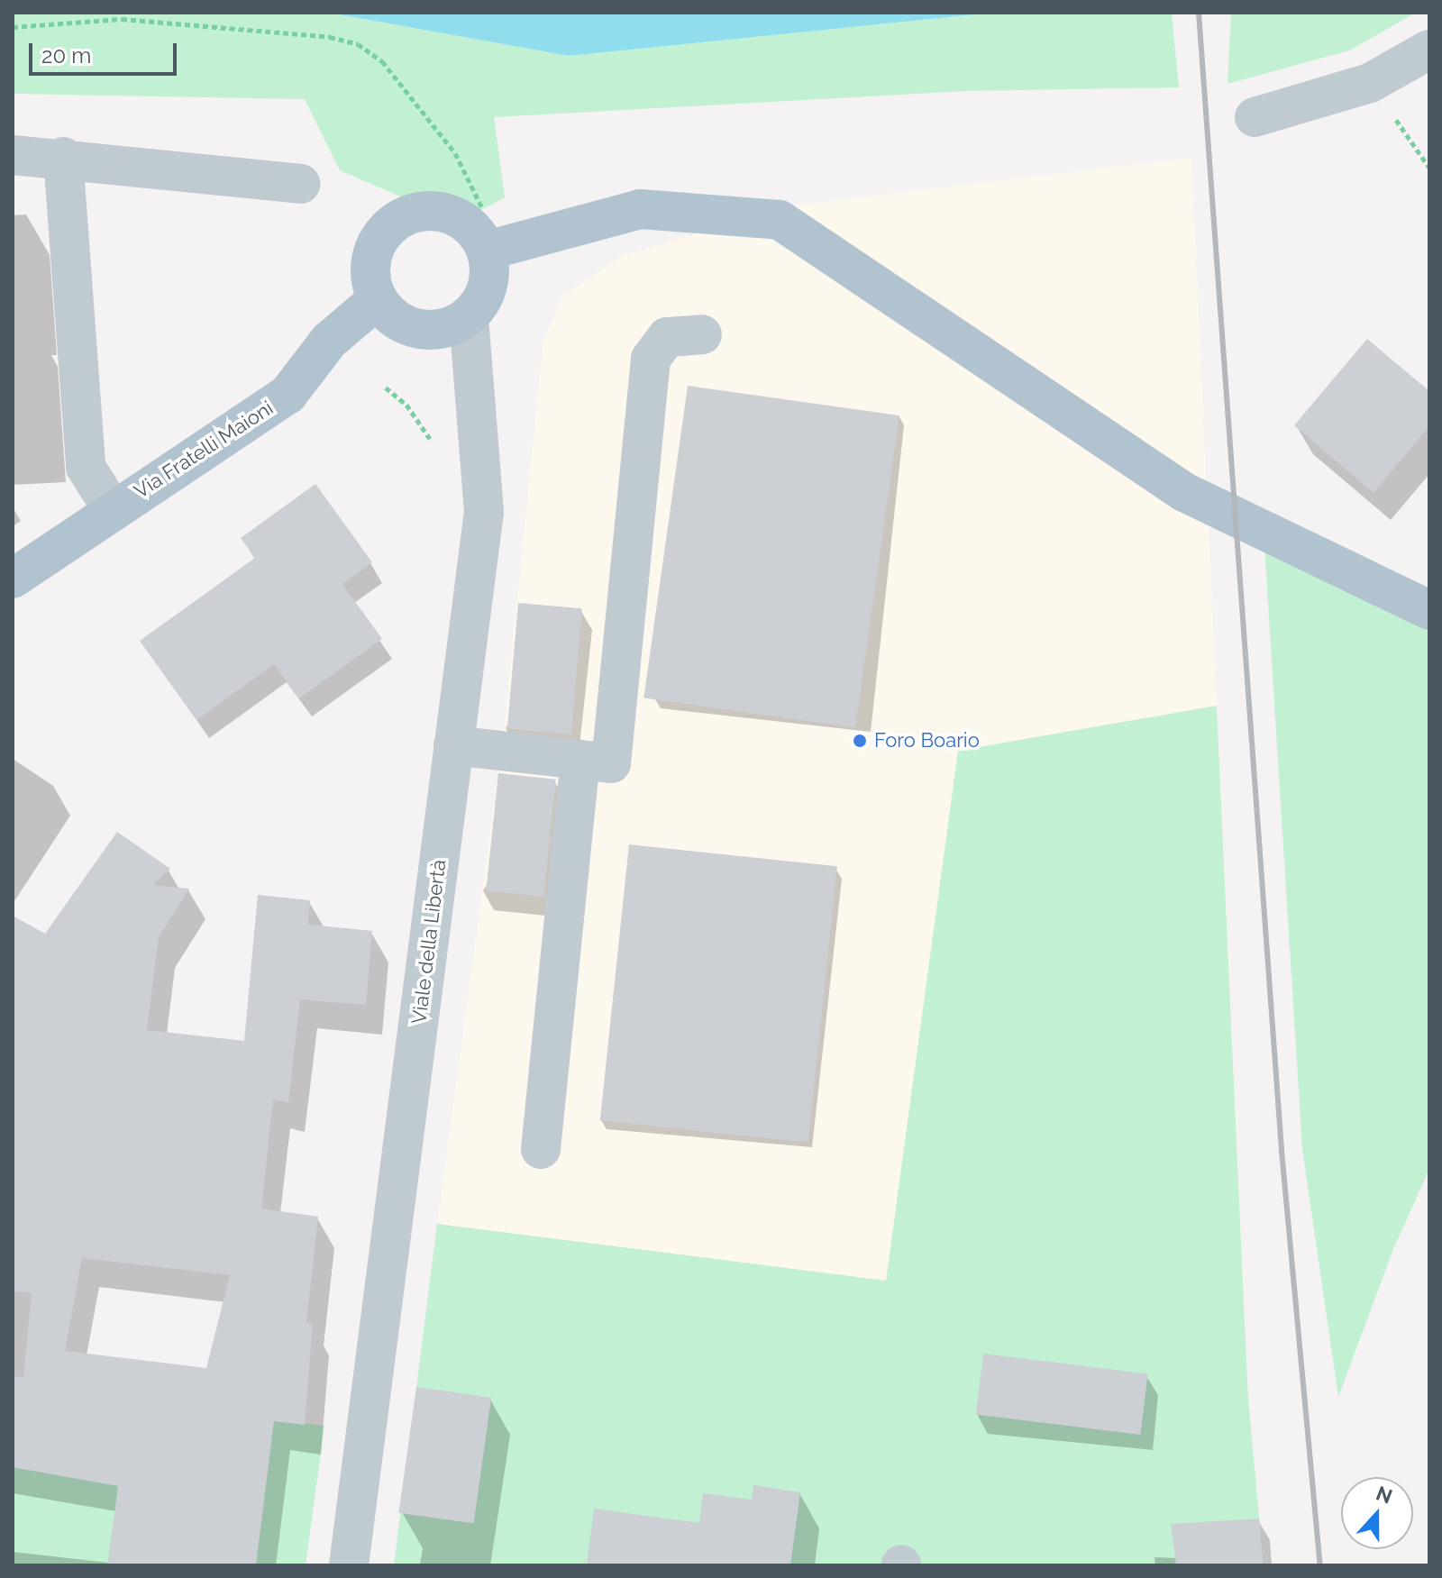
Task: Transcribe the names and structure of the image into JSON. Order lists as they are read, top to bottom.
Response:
{
  "streets": {
    "main road": ["Via Fratelli Maioni"],
    "street": ["Viale della Libertà"]
  },
  "crossings": [
    ["Via Fratelli Maioni", "Viale della Libertà"]
  ],
  "places": ["Foro Boario"],
  "scale_bar": "20 m",
  "north": "top"
}
